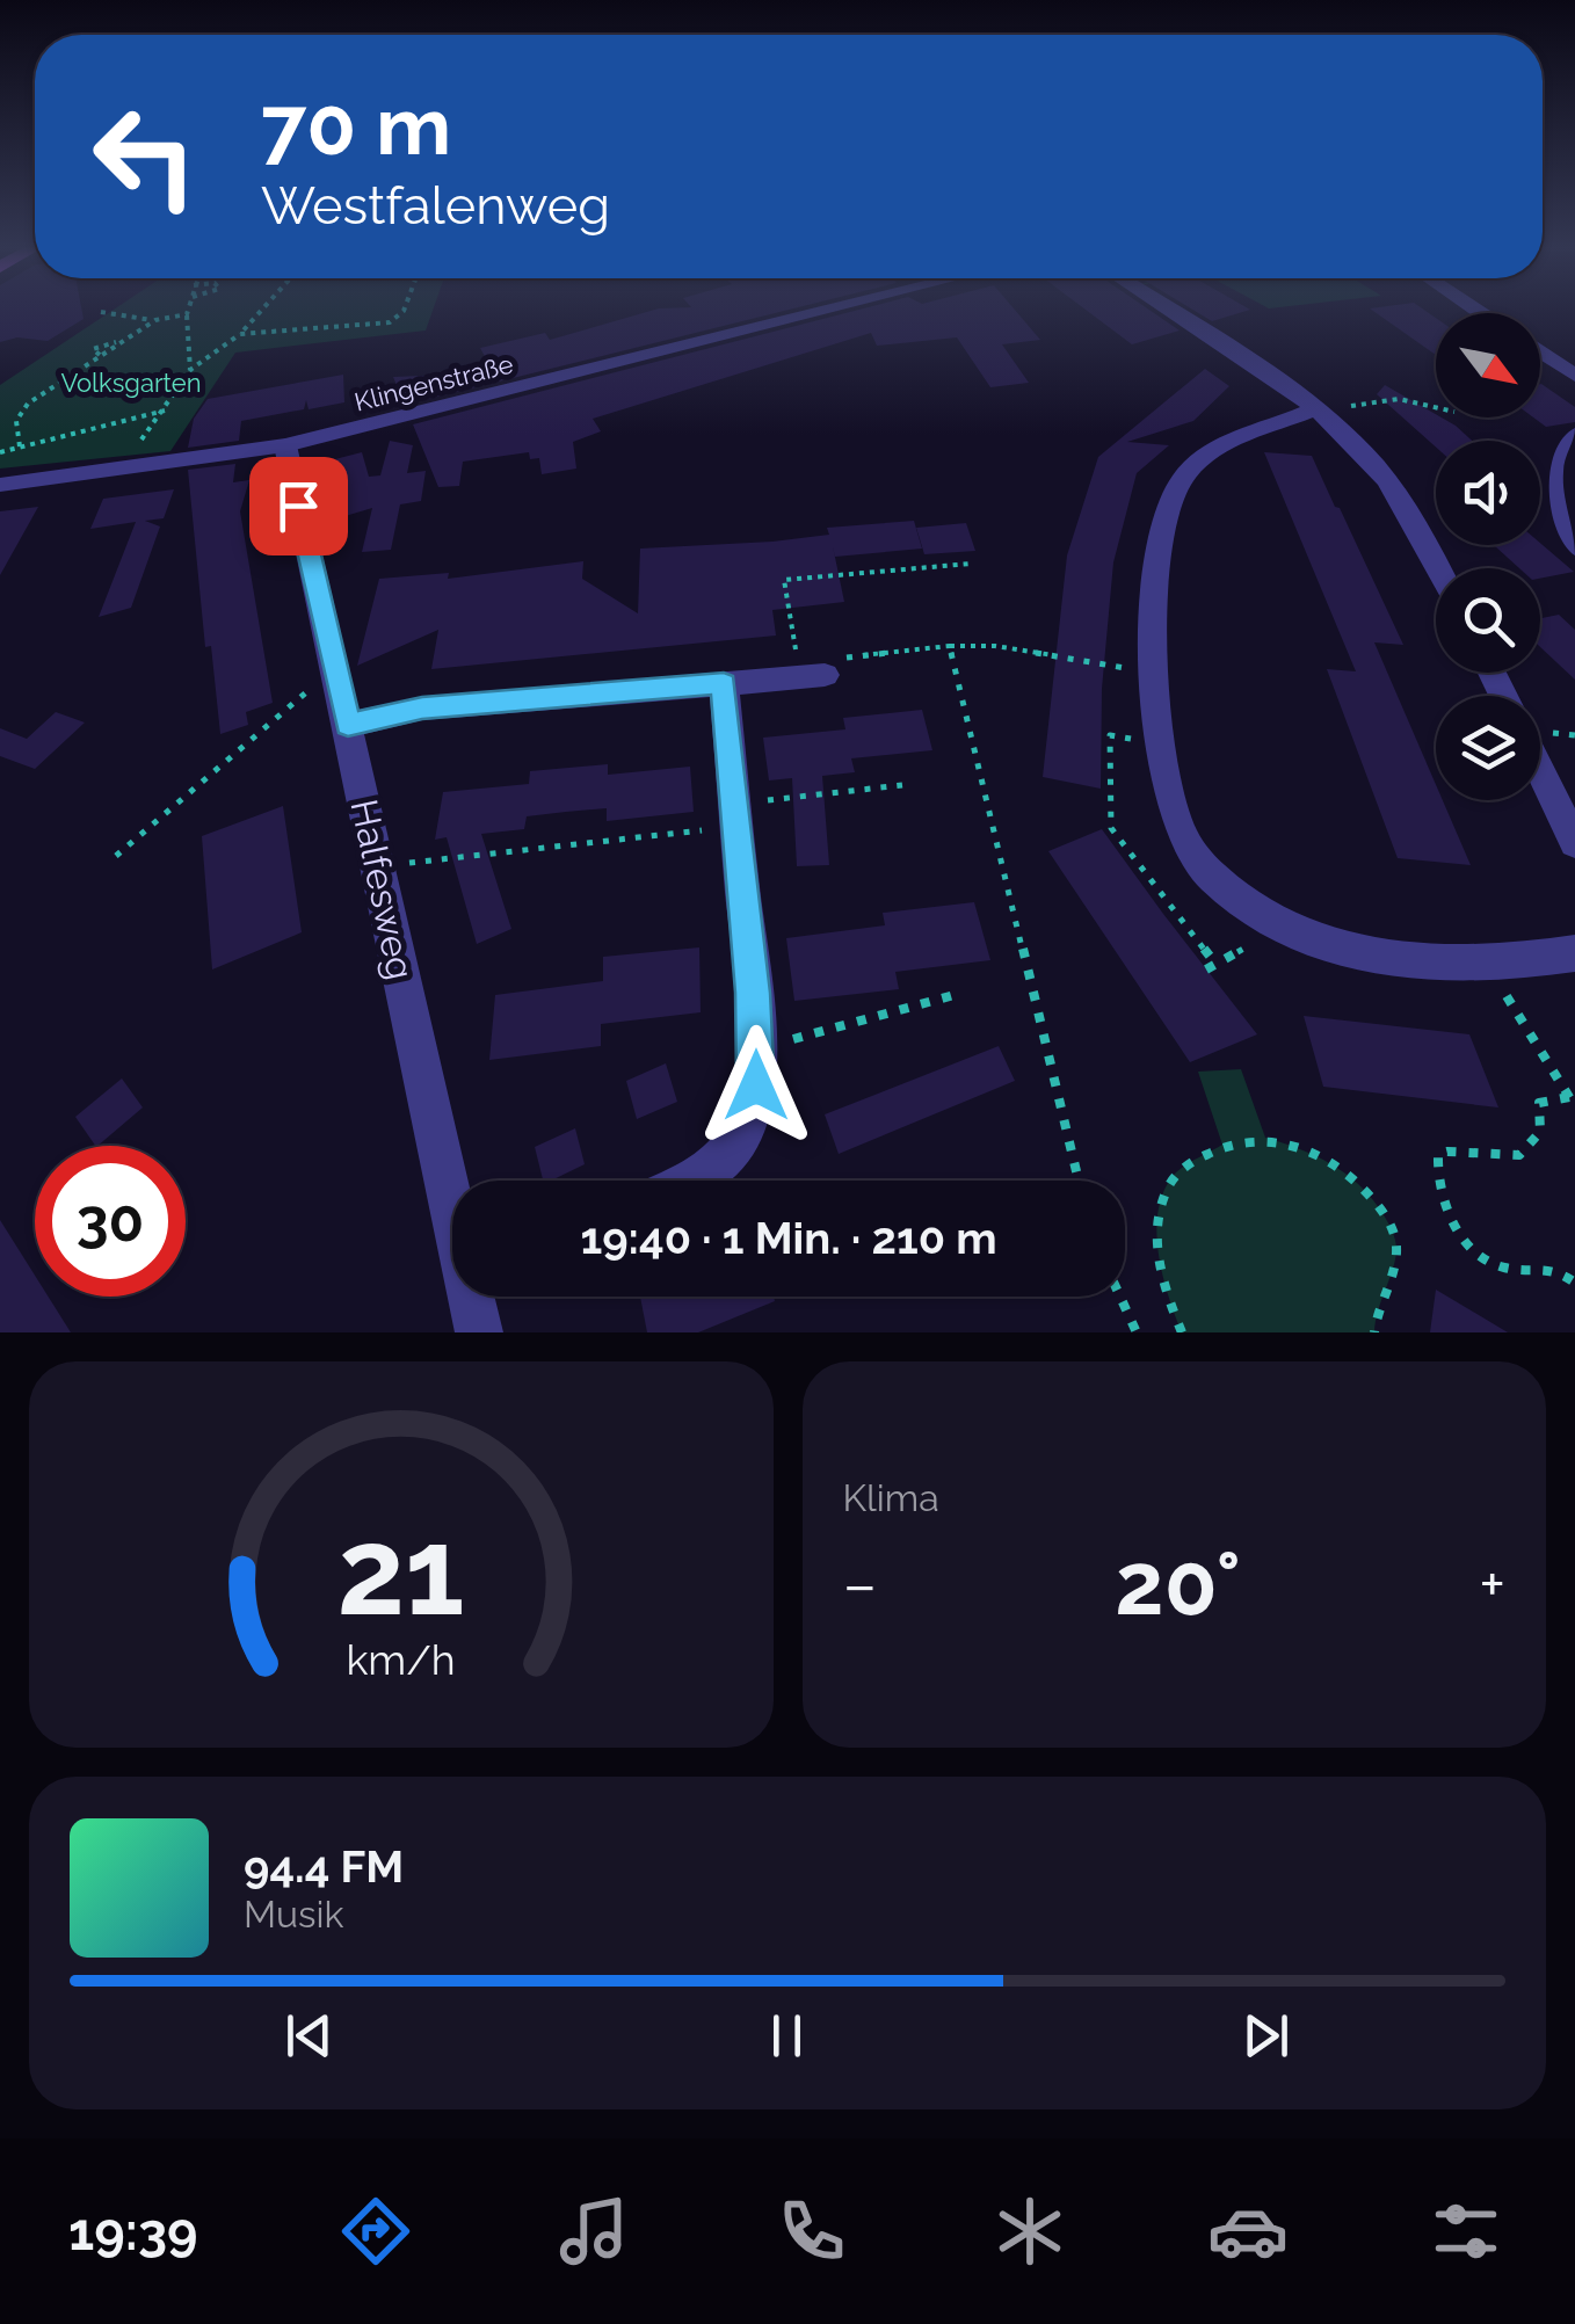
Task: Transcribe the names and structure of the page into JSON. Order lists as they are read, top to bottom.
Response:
{
  "streets": {
    "street": ["Klingenstraße", "Halfesweg"]
  },
  "crossings": [
    ["Klingenstraße", "Halfesweg"]
  ],
  "parks": ["Volksgarten"],
  "north": "bottom right",
  "page": {
    "turn": ["70 m", "Westfalenweg"],
    "limit": "30",
    "trip": "19:40 · 1 Min. · 210 m",
    "tile": "Klima",
    "heat": ["−", "20°", "+"],
    "song": ["94.4 FM", "Musik"],
    "tabs": "19:39",
    "gauge": ["21", "km/h"]
  }
}
